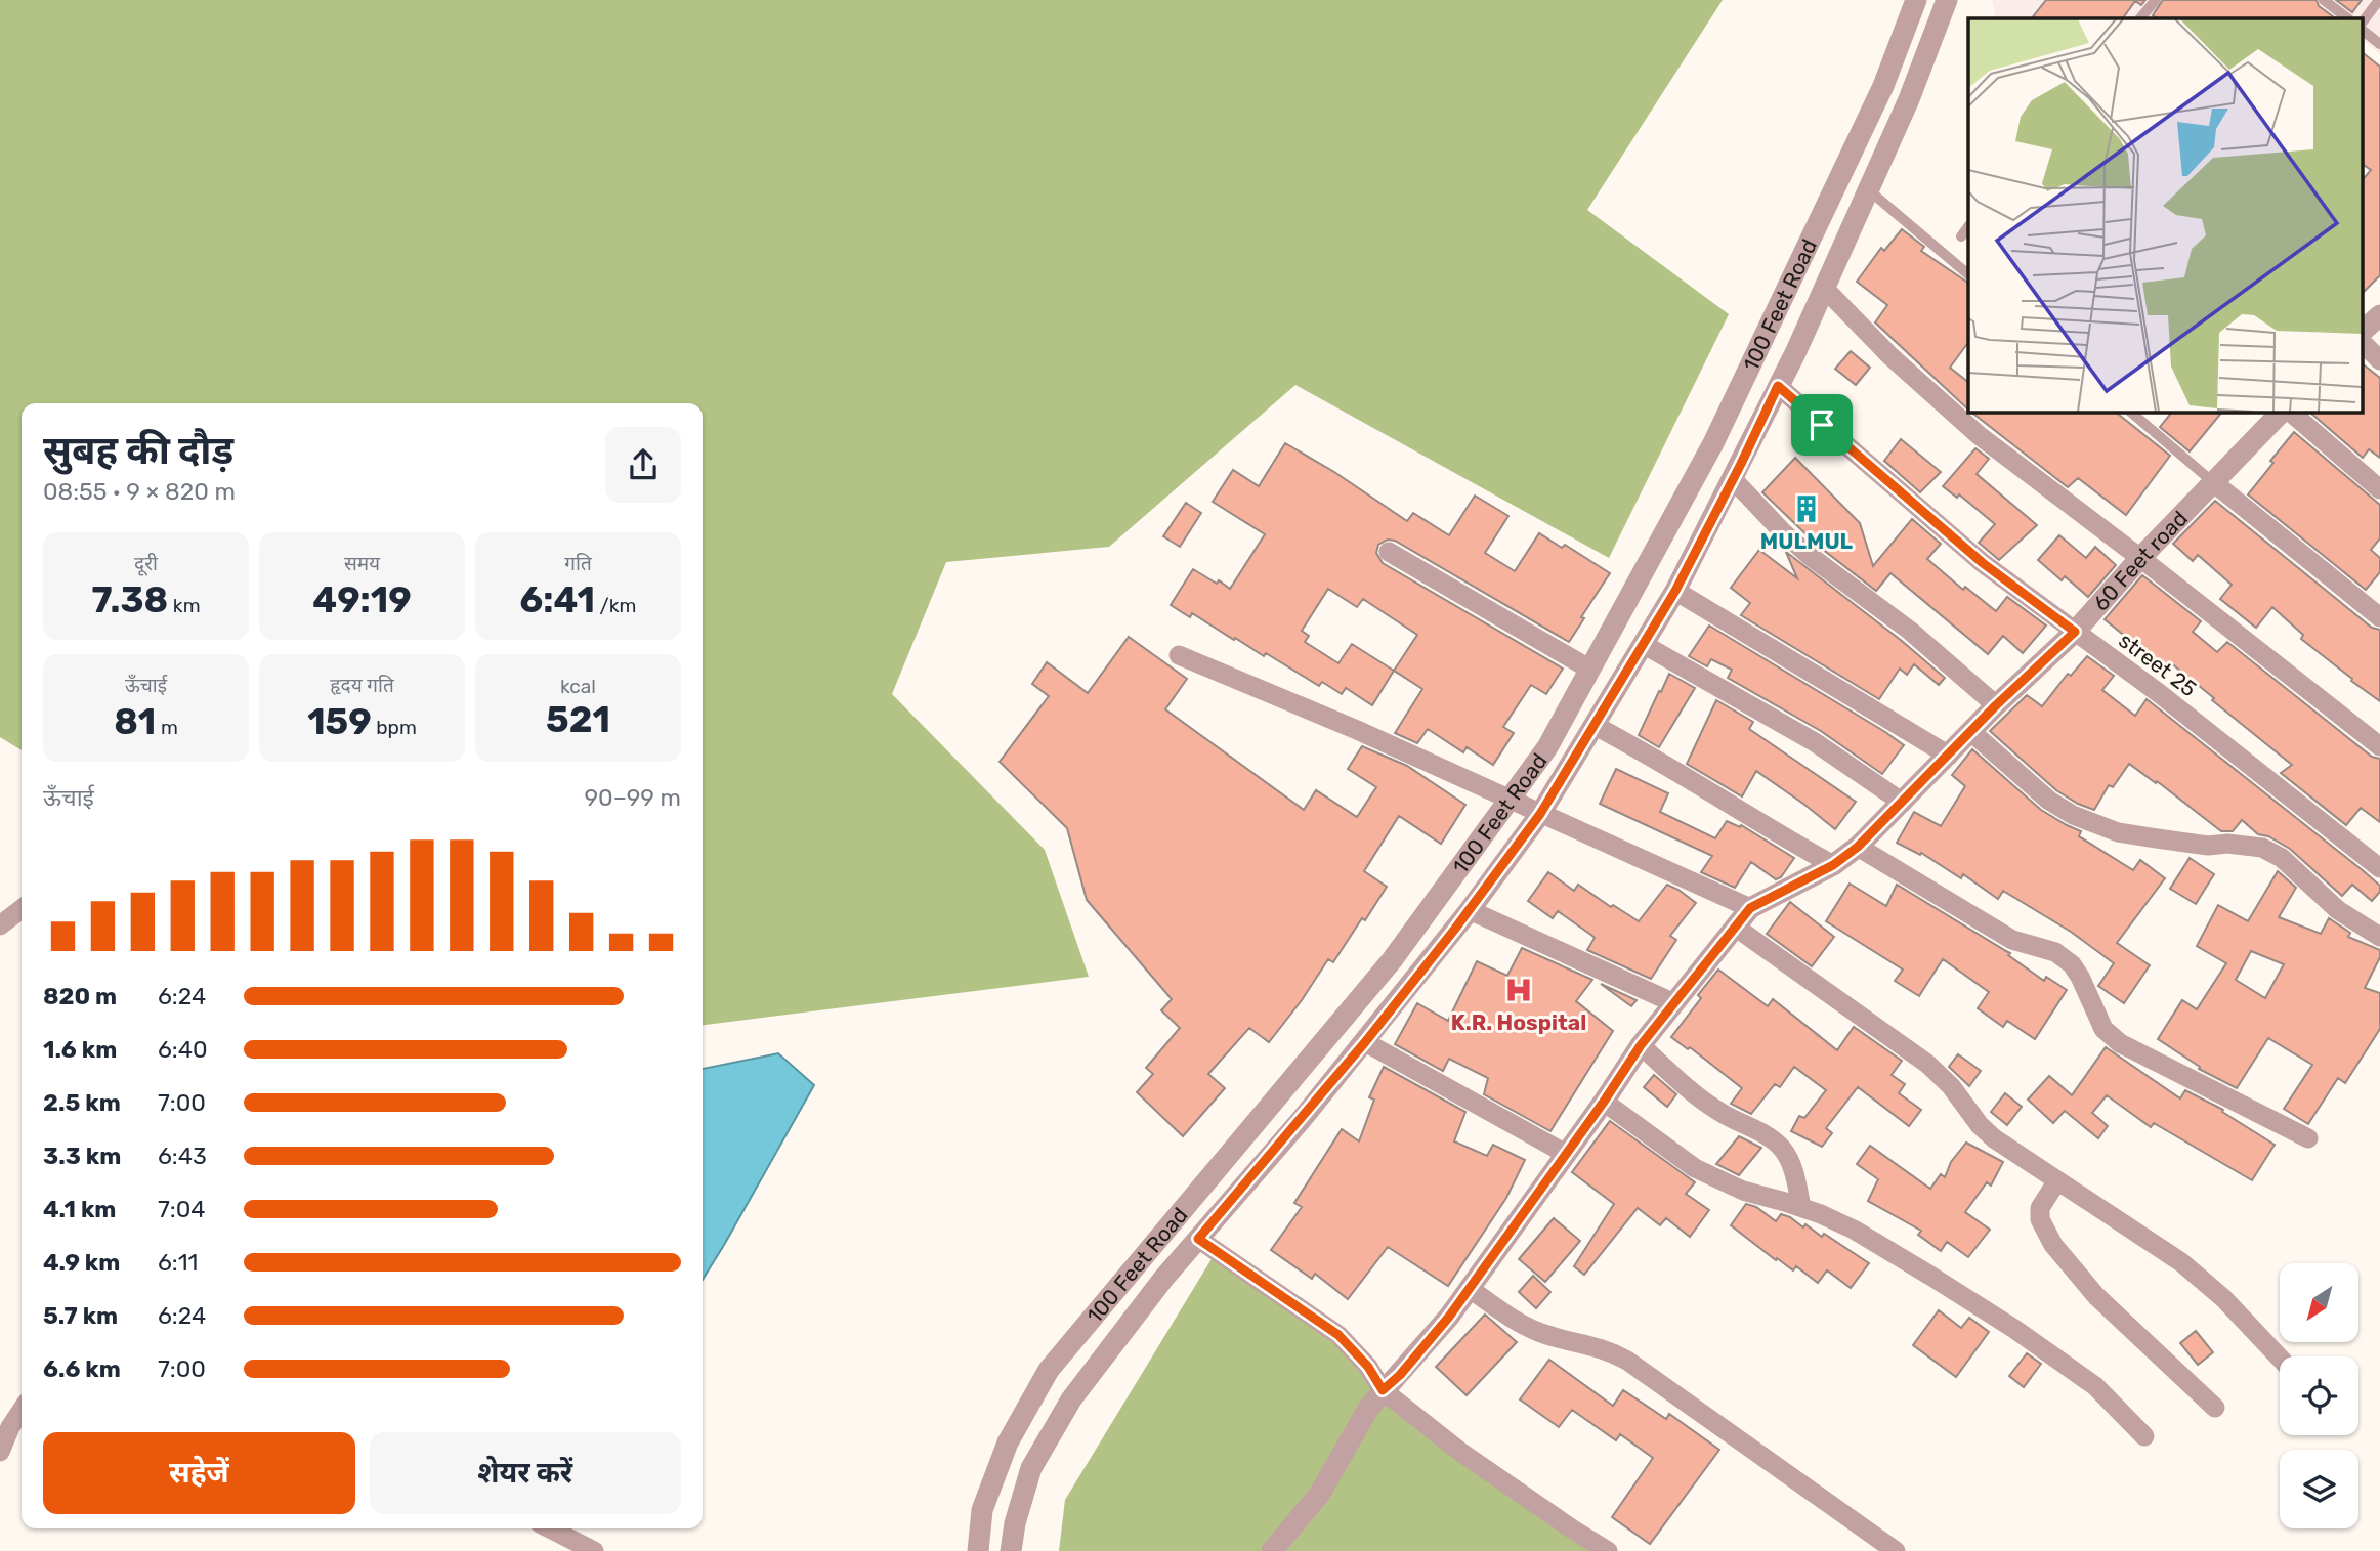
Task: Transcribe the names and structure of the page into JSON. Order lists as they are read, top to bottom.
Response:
{
  "streets": {
    "street": ["100 Feet Road", "60 Feet road", "street 25"]
  },
  "crossings": [
    ["100 Feet Road", "street 25"],
    ["60 Feet road", "street 25"]
  ],
  "places": {
    "building": ["MULMUL"],
    "hospital": ["K.R. Hospital"]
  },
  "north": "bottom left",
  "page": {
    "heading": ["सुबह की दौड़", "08:55 · 9 × 820 m"],
    "stats": [
      ["दूरी", "7.38 km"],
      ["समय", "49:19"],
      ["गति", "6:41 /km"],
      ["ऊँचाई", "81 m"],
      ["हृदय गति", "159 bpm"],
      ["kcal", "521"]
    ],
    "chart": ["ऊँचाई", "90–99 m"],
    "list": [
      {
        "name": "820 m",
        "note": "6:24"
      },
      {
        "name": "1.6 km",
        "note": "6:40"
      },
      {
        "name": "2.5 km",
        "note": "7:00"
      },
      {
        "name": "3.3 km",
        "note": "6:43"
      },
      {
        "name": "4.1 km",
        "note": "7:04"
      },
      {
        "name": "4.9 km",
        "note": "6:11"
      },
      {
        "name": "5.7 km",
        "note": "6:24"
      },
      {
        "name": "6.6 km",
        "note": "7:00"
      }
    ],
    "buttons": ["सहेजें", "शेयर करें"]
  }
}
